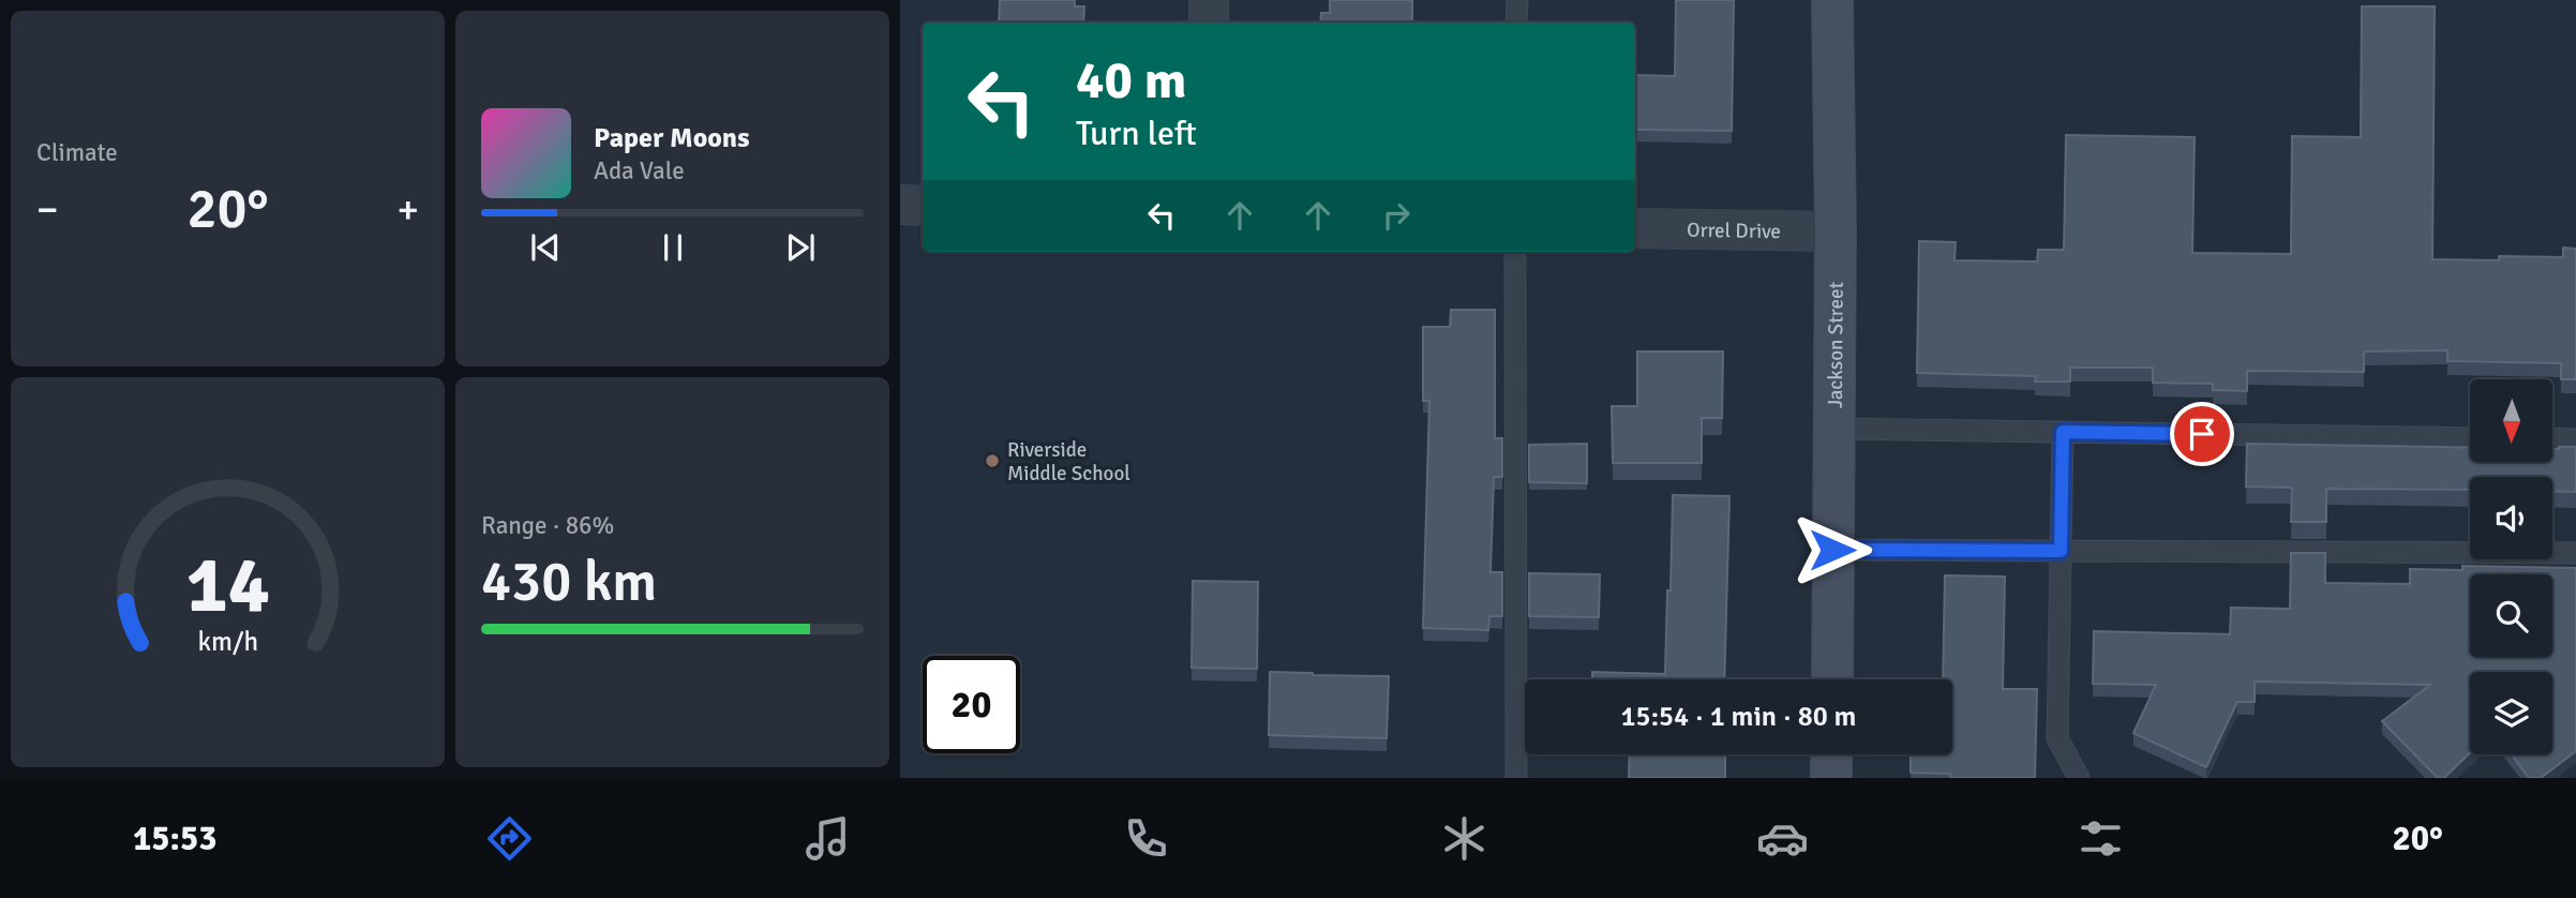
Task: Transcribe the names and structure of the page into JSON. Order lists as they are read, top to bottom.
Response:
{
  "streets": {
    "street": ["Orrel Drive", "Jackson Street"]
  },
  "crossings": [
    ["Orrel Drive", "Jackson Street"]
  ],
  "places": ["Riverside Middle School"],
  "north": "bottom",
  "page": {
    "tile": [
      "Climate",
      ["Range · 86%", "430 km"]
    ],
    "turn": ["40 m", "Turn left"],
    "song": ["Paper Moons", "Ada Vale"],
    "heat": ["−", "20°", "+"],
    "limit": "20",
    "trip": "15:54 · 1 min · 80 m",
    "tabs": ["15:53", "20°"],
    "gauge": ["14", "km/h"]
  }
}
